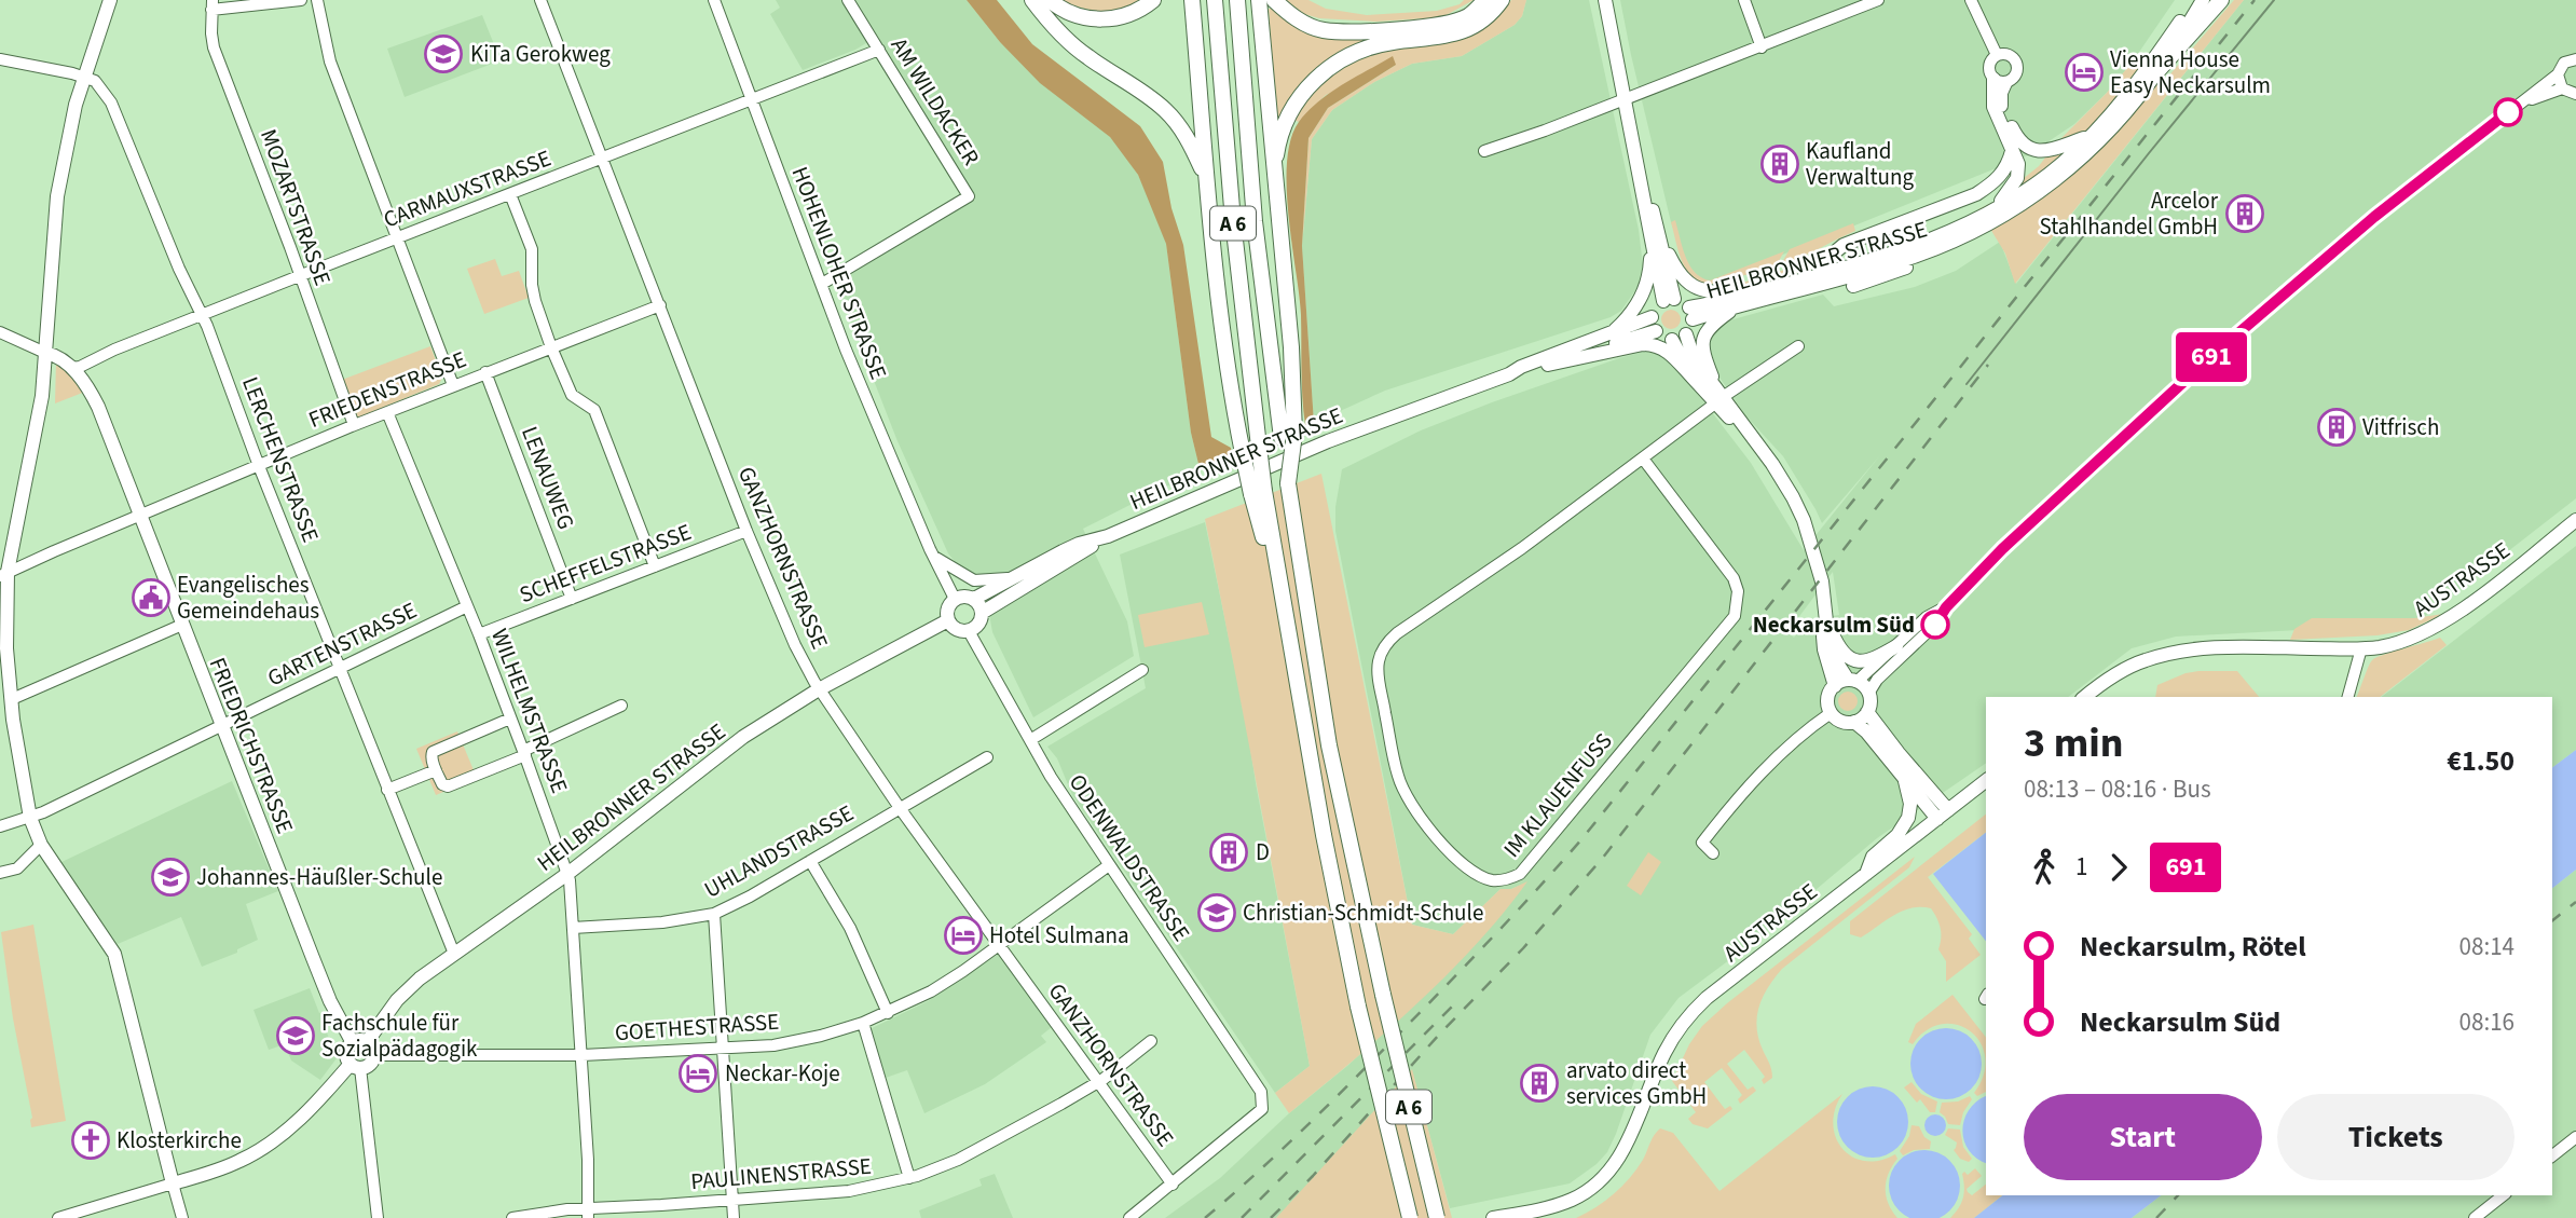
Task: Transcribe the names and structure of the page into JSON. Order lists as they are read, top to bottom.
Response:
{
  "streets": {
    "highway": ["A 6"],
    "main road": ["HEILBRONNER STRASSE", "AUSTRASSE", "FRIEDRICHSTRASSE"],
    "street": [
      "AM WILDACKER",
      "CARMAUXSTRASSE",
      "MOZARTSTRASSE",
      "HOHENLOHER STRASSE",
      "FRIEDENSTRASSE",
      "LERCHENSTRASSE",
      "LENAUWEG",
      "GANZHORNSTRASSE",
      "SCHEFFELSTRASSE",
      "GARTENSTRASSE",
      "WILHELMSTRASSE",
      "IM KLAUENFUSS",
      "UHLANDSTRASSE",
      "ODENWALDSTRASSE",
      "GOETHESTRASSE",
      "PAULINENSTRASSE"
    ]
  },
  "crossings": [
    ["AM WILDACKER", "CARMAUXSTRASSE"],
    ["AM WILDACKER", "HOHENLOHER STRASSE"],
    ["CARMAUXSTRASSE", "MOZARTSTRASSE"],
    ["CARMAUXSTRASSE", "HOHENLOHER STRASSE"],
    ["CARMAUXSTRASSE", "LERCHENSTRASSE"],
    ["CARMAUXSTRASSE", "GANZHORNSTRASSE"],
    ["CARMAUXSTRASSE", "FRIEDRICHSTRASSE"],
    ["MOZARTSTRASSE", "FRIEDENSTRASSE"],
    ["HEILBRONNER STRASSE", "HOHENLOHER STRASSE"],
    ["HEILBRONNER STRASSE", "LERCHENSTRASSE"],
    ["HEILBRONNER STRASSE", "GANZHORNSTRASSE"],
    ["HEILBRONNER STRASSE", "WILHELMSTRASSE"],
    ["HEILBRONNER STRASSE", "FRIEDRICHSTRASSE"],
    ["HEILBRONNER STRASSE", "ODENWALDSTRASSE"],
    ["HEILBRONNER STRASSE", "GOETHESTRASSE"],
    ["HOHENLOHER STRASSE", "ODENWALDSTRASSE"],
    ["FRIEDENSTRASSE", "LERCHENSTRASSE"],
    ["FRIEDENSTRASSE", "LENAUWEG"],
    ["FRIEDENSTRASSE", "GANZHORNSTRASSE"],
    ["FRIEDENSTRASSE", "WILHELMSTRASSE"],
    ["FRIEDENSTRASSE", "FRIEDRICHSTRASSE"],
    ["LERCHENSTRASSE", "GARTENSTRASSE"],
    ["LENAUWEG", "SCHEFFELSTRASSE"],
    ["GANZHORNSTRASSE", "SCHEFFELSTRASSE"],
    ["GANZHORNSTRASSE", "UHLANDSTRASSE"],
    ["GANZHORNSTRASSE", "ODENWALDSTRASSE"],
    ["GANZHORNSTRASSE", "GOETHESTRASSE"],
    ["GANZHORNSTRASSE", "PAULINENSTRASSE"],
    ["SCHEFFELSTRASSE", "WILHELMSTRASSE"],
    ["GARTENSTRASSE", "WILHELMSTRASSE"],
    ["GARTENSTRASSE", "FRIEDRICHSTRASSE"],
    ["WILHELMSTRASSE", "UHLANDSTRASSE"],
    ["WILHELMSTRASSE", "GOETHESTRASSE"],
    ["WILHELMSTRASSE", "PAULINENSTRASSE"],
    ["FRIEDRICHSTRASSE", "GOETHESTRASSE"],
    ["ODENWALDSTRASSE", "GOETHESTRASSE"]
  ],
  "places": {
    "school or university": [
      "KiTa Gerokweg",
      "Johannes-Häußler-Schule",
      "Christian-Schmidt-Schule",
      "Fachschule für Sozialpädagogik"
    ],
    "hotel": ["Vienna House Easy Neckarsulm", "Hotel Sulmana", "Neckar-Koje"],
    "building": [
      "Kaufland Verwaltung",
      "Arcelor Stahlhandel GmbH",
      "Vitfrisch",
      "D",
      "arvato direct services GmbH"
    ],
    "public building": ["Evangelisches Gemeindehaus"],
    "other": ["Neckarsulm Süd"],
    "church": ["Klosterkirche"]
  },
  "lines": ["bus line 691"],
  "page": {
    "on_map": "691",
    "heading": ["3 min", "08:13 – 08:16 · Bus", "€1.50"],
    "legs": ["1", "691"],
    "list": [
      {
        "name": "Neckarsulm, Rötel",
        "value": "08:14"
      },
      {
        "name": "Neckarsulm Süd",
        "value": "08:16"
      }
    ],
    "buttons": ["Start", "Tickets"]
  }
}
